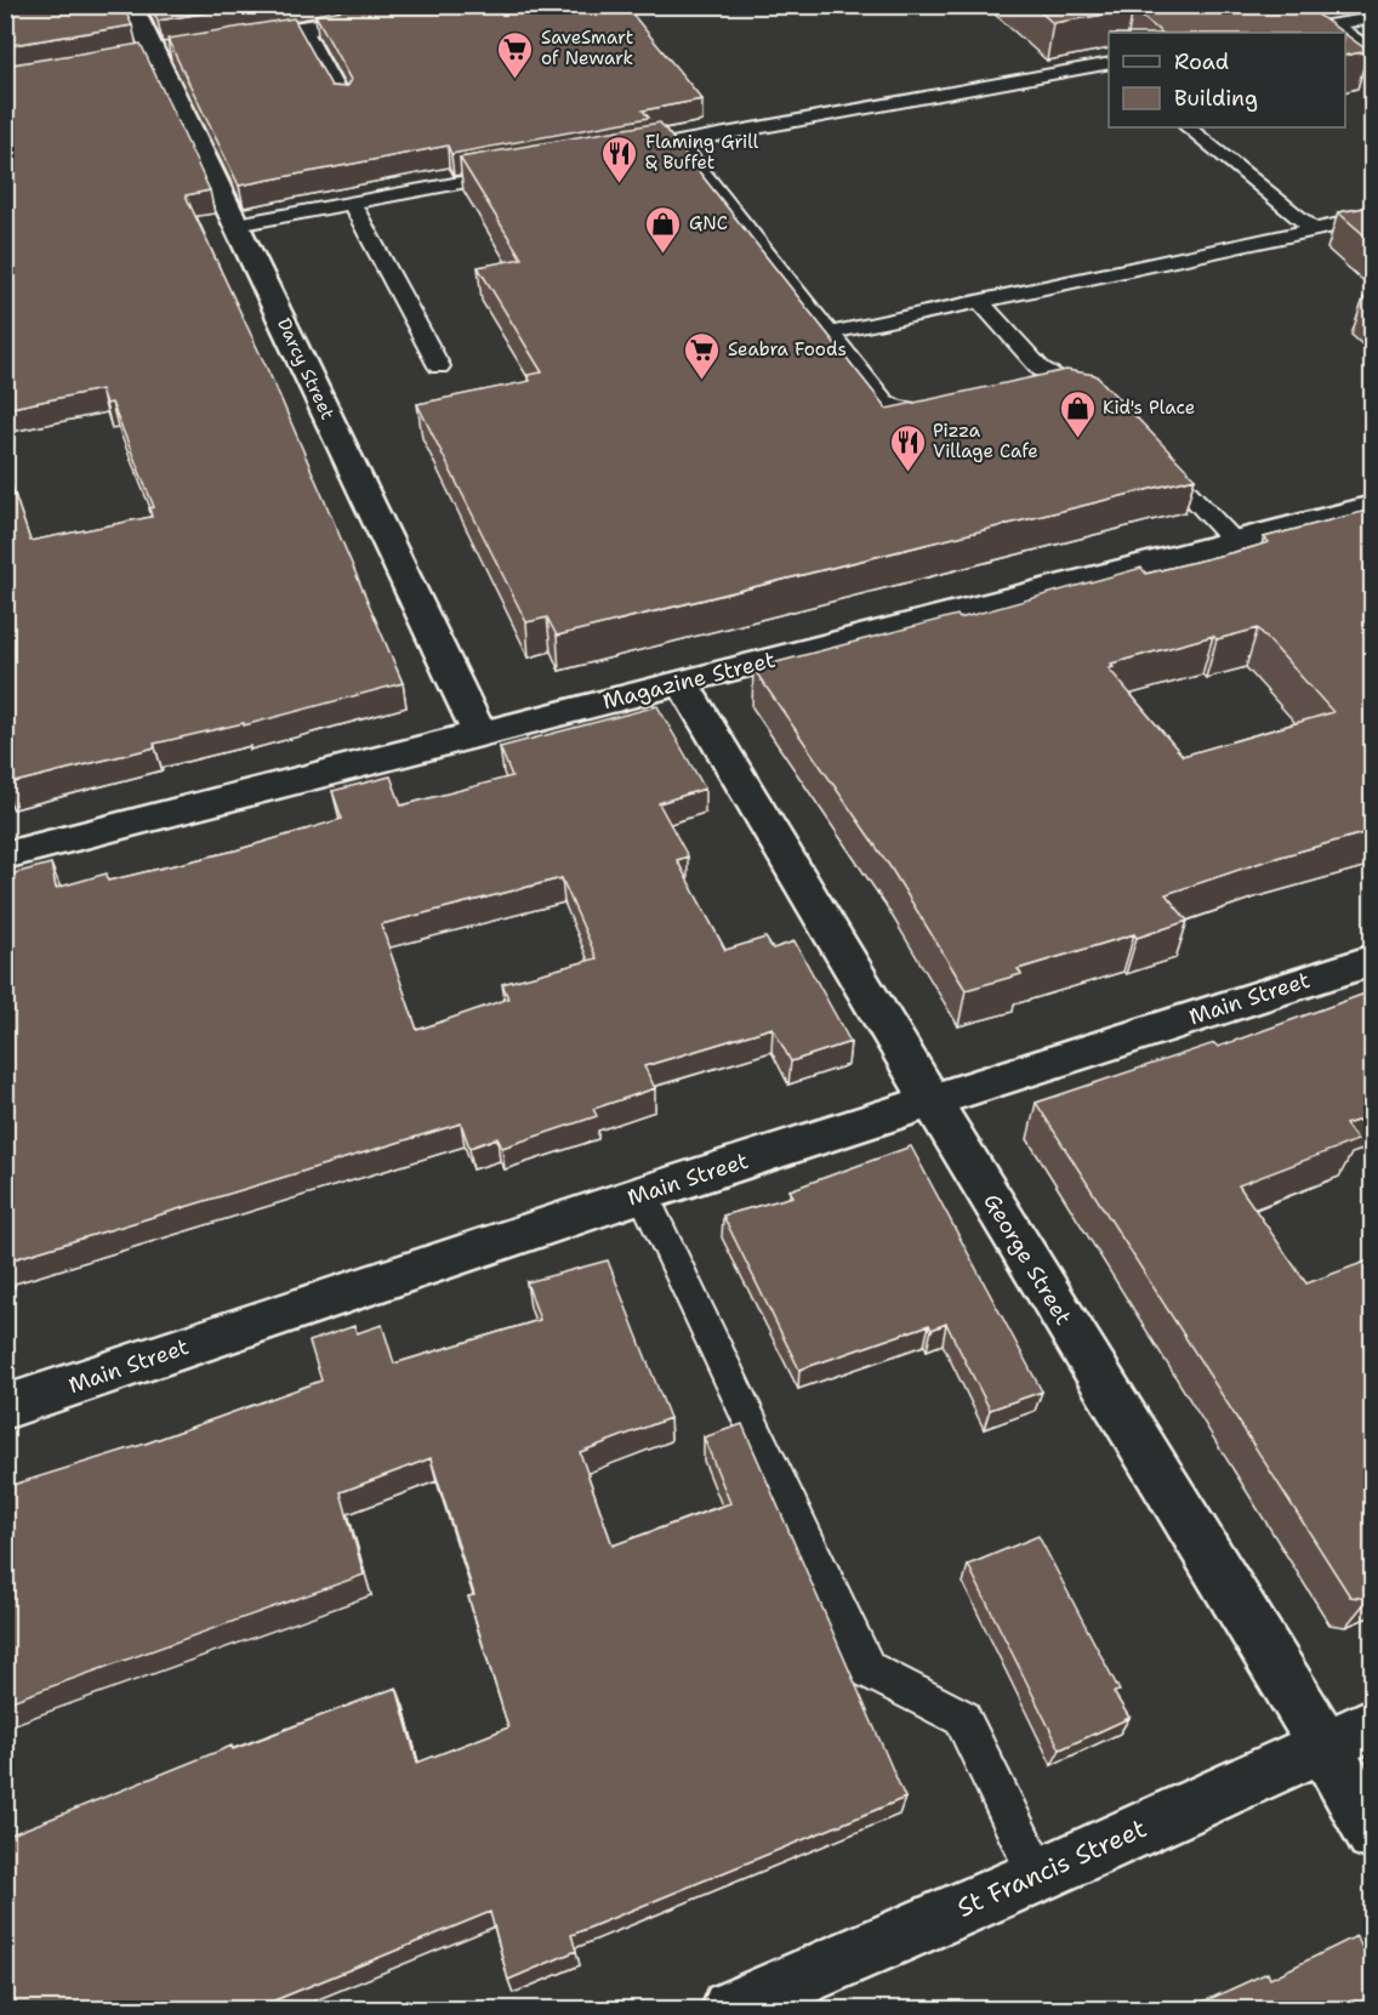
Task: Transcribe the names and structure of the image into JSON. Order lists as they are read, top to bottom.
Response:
{
  "streets": {
    "street": [
      "Darcy Street",
      "Magazine Street",
      "Main Street",
      "George Street",
      "St Francis Street"
    ]
  },
  "crossings": [
    ["Darcy Street", "Magazine Street"],
    ["Magazine Street", "George Street"],
    ["Main Street", "George Street"],
    ["George Street", "St Francis Street"]
  ],
  "places": {
    "supermarket": ["SaveSmart of Newark", "Seabra Foods"],
    "restaurant": ["Flaming Grill & Buffet", "Pizza Village Cafe"],
    "shop": ["GNC", "Kid's Place"]
  },
  "legend": ["Road", "Building"]
}
